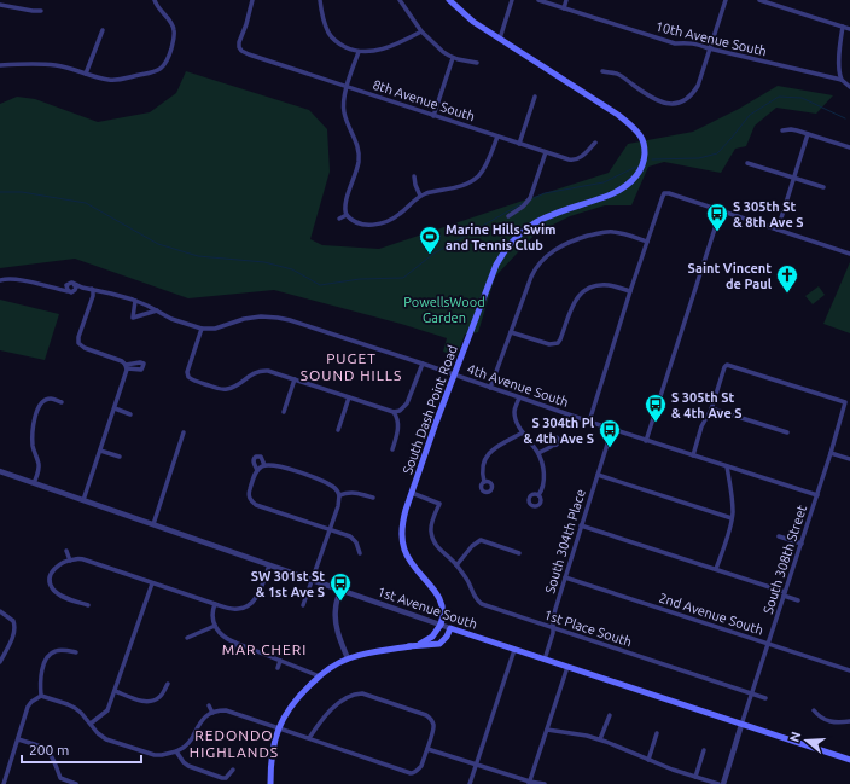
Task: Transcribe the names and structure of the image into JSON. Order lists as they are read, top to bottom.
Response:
{
  "streets": {
    "main road": ["South Dash Point Road", "1st Avenue South"],
    "street": [
      "10th Avenue South",
      "8th Avenue South",
      "4th Avenue South",
      "South 304th Place",
      "South 308th Street",
      "2nd Avenue South",
      "1st Place South"
    ]
  },
  "crossings": [
    ["4th Avenue South", "South Dash Point Road"],
    ["4th Avenue South", "South 304th Place"],
    ["4th Avenue South", "South 308th Street"],
    ["South Dash Point Road", "1st Place South"],
    ["South 304th Place", "1st Avenue South"],
    ["South 304th Place", "2nd Avenue South"],
    ["South 304th Place", "1st Place South"],
    ["South 308th Street", "1st Avenue South"],
    ["South 308th Street", "2nd Avenue South"],
    ["South 308th Street", "1st Place South"]
  ],
  "districts": ["PUGET SOUND HILLS", "MAR CHERI", "REDONDO HIGHLANDS"],
  "parks": ["PowellsWood Garden"],
  "places": {
    "bus stop": [
      "S 305th St & 8th Ave S",
      "S 305th St & 4th Ave S",
      "S 304th Pl & 4th Ave S",
      "SW 301st St & 1st Ave S"
    ],
    "sports": ["Marine Hills Swim and Tennis Club"],
    "church": ["Saint Vincent de Paul"]
  },
  "scale_bar": "200 m",
  "north": "left"
}
